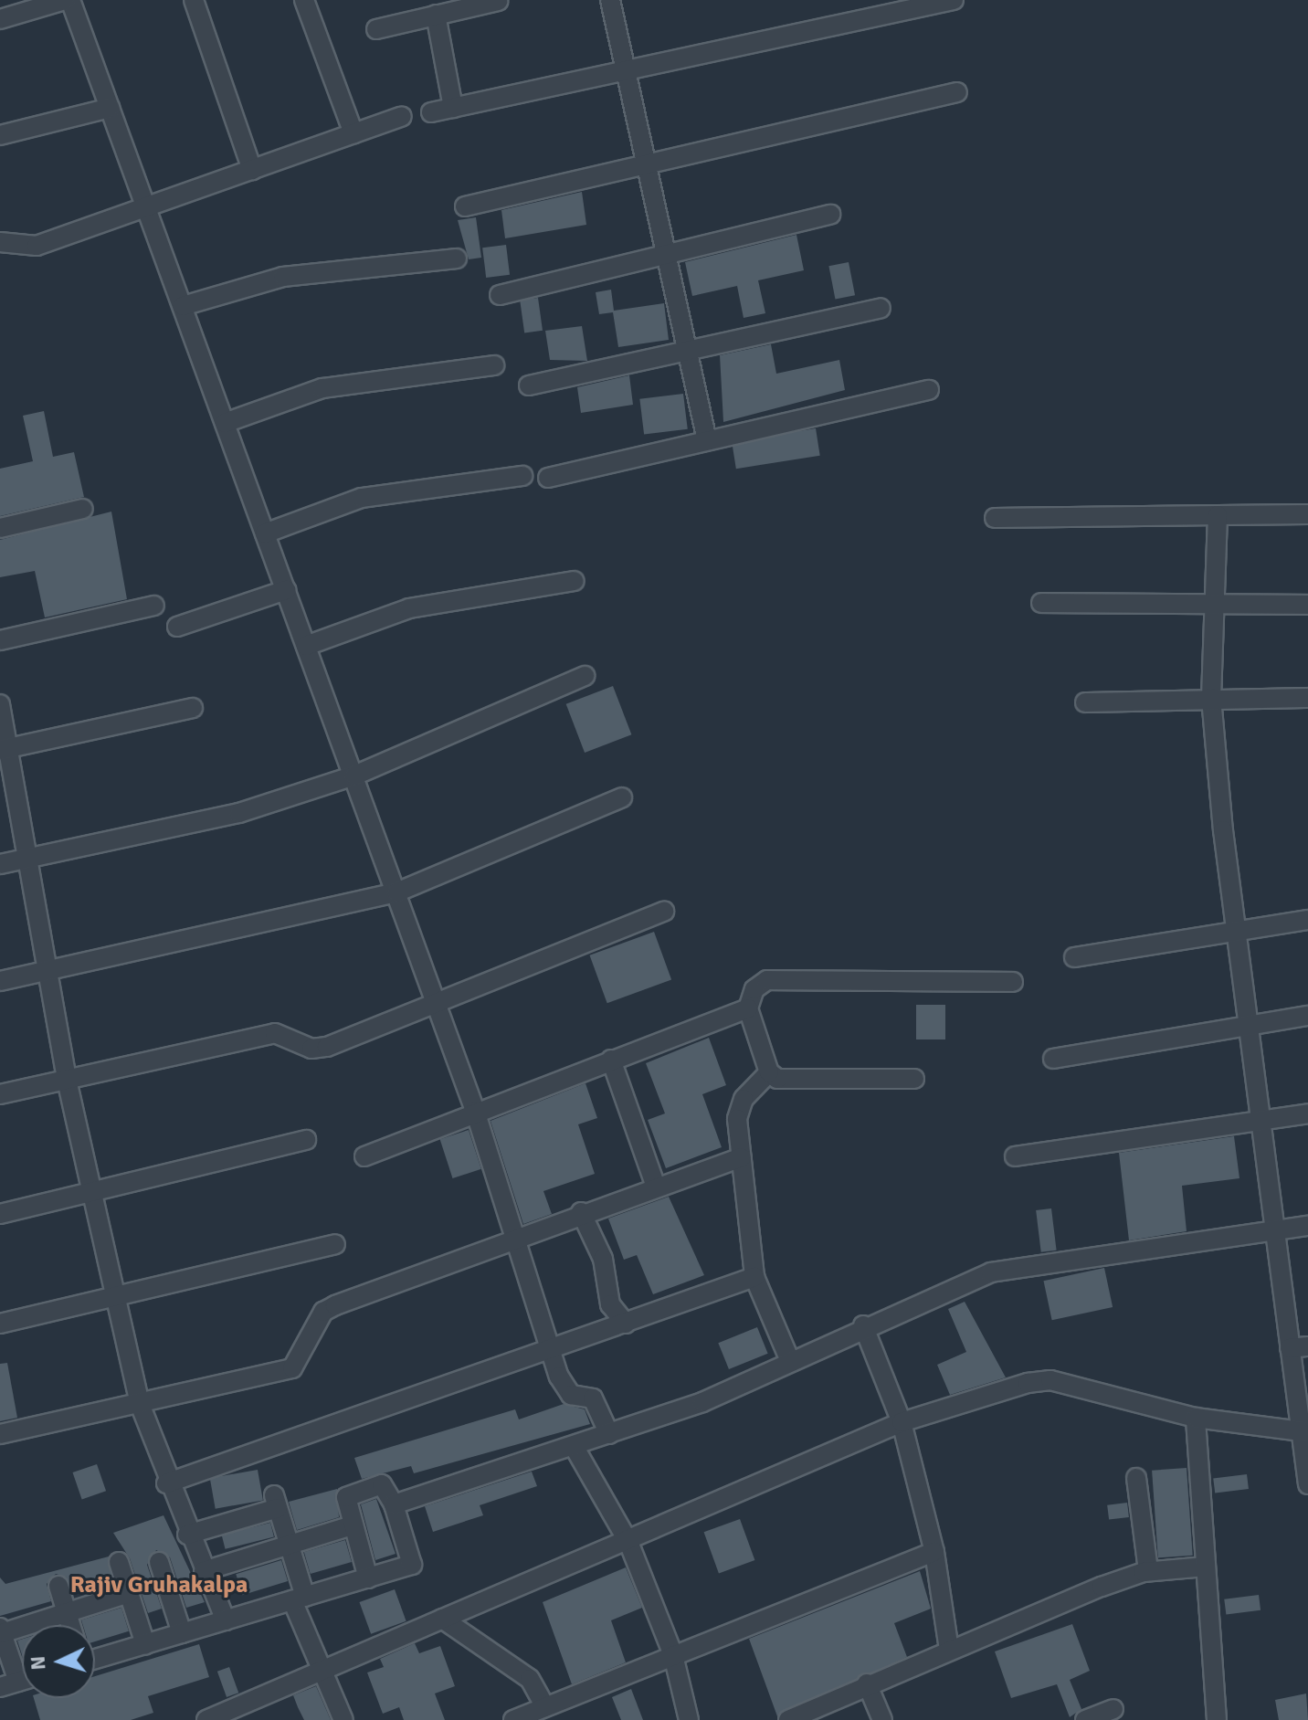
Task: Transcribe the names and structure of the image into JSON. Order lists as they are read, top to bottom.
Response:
{
  "districts": ["Rajiv Gruhakalpa"],
  "north": "left"
}
